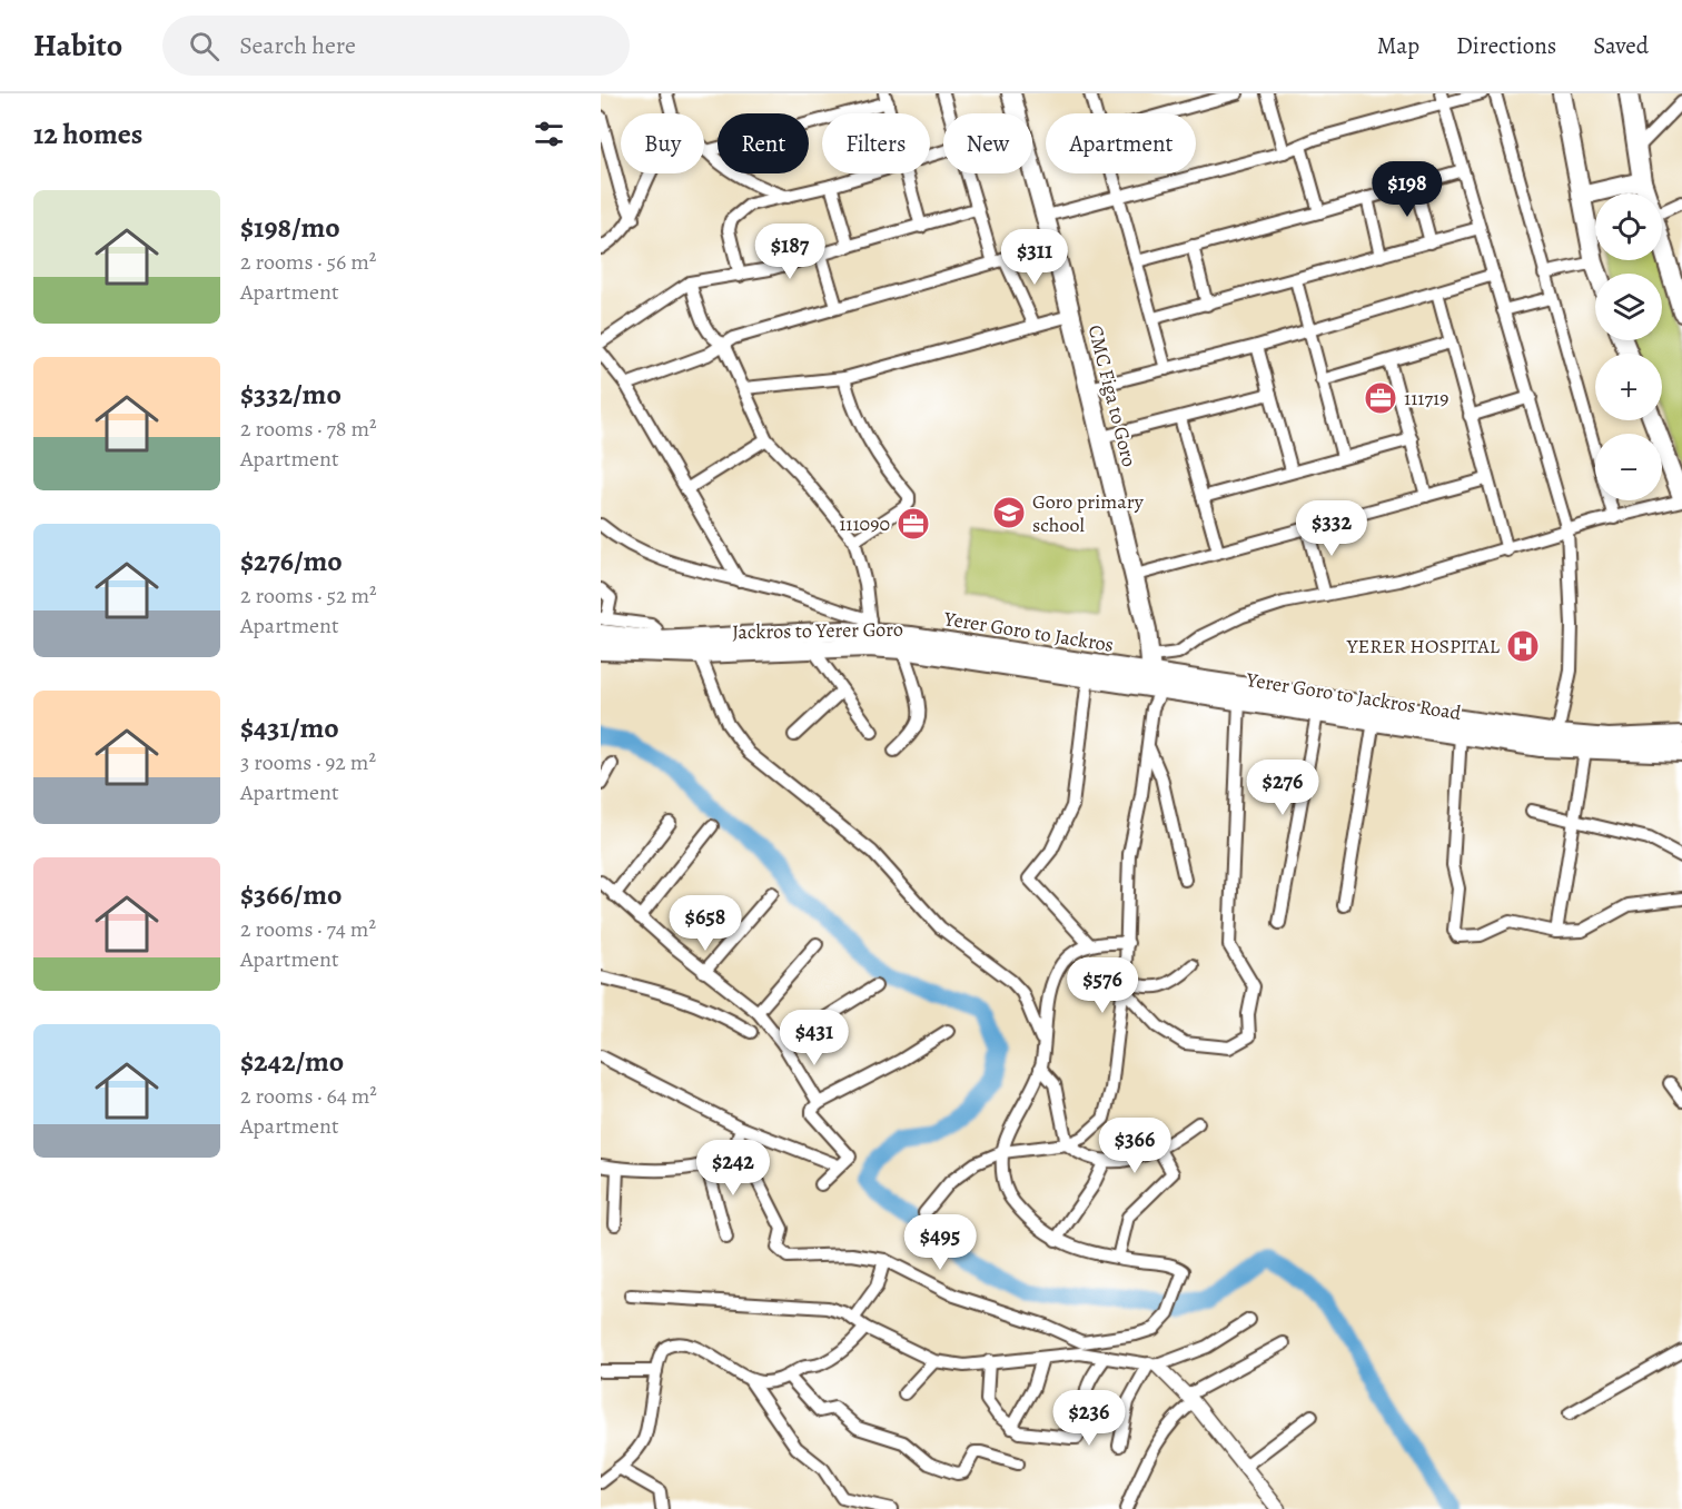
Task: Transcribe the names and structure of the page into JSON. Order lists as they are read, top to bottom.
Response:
{
  "streets": {
    "main road": [
      "CMC Figa to Goro",
      "Jackros to Yerer Goro",
      "Yerer Goro to Jackros",
      "Yerer Goro to Jackros Road"
    ]
  },
  "crossings": [
    ["CMC Figa to Goro", "Jackros to Yerer Goro"],
    ["CMC Figa to Goro", "Yerer Goro to Jackros"],
    ["CMC Figa to Goro", "Yerer Goro to Jackros Road"],
    ["Jackros to Yerer Goro", "Yerer Goro to Jackros"],
    ["Jackros to Yerer Goro", "Yerer Goro to Jackros Road"],
    ["Yerer Goro to Jackros", "Yerer Goro to Jackros Road"]
  ],
  "places": {
    "office": ["111719", "111090"],
    "school or university": ["Goro primary school"],
    "hospital": ["YERER HOSPITAL"]
  },
  "page": {
    "header": "Habito",
    "search": "Search here",
    "nav": ["Map", "Directions", "Saved"],
    "heading": "12 homes",
    "chip": [
      "Buy",
      "Rent",
      "Filters",
      "New",
      "Apartment"
    ],
    "price": [
      "$198",
      "$187",
      "$311",
      "$332",
      "$276",
      "$658",
      "$576",
      "$431",
      "$366",
      "$242",
      "$495",
      "$236"
    ],
    "list": [
      {
        "name": "$198/mo",
        "note": "2 rooms · 56 m² · Apartment"
      },
      {
        "name": "$332/mo",
        "note": "2 rooms · 78 m² · Apartment"
      },
      {
        "name": "$276/mo",
        "note": "2 rooms · 52 m² · Apartment"
      },
      {
        "name": "$431/mo",
        "note": "3 rooms · 92 m² · Apartment"
      },
      {
        "name": "$366/mo",
        "note": "2 rooms · 74 m² · Apartment"
      },
      {
        "name": "$242/mo",
        "note": "2 rooms · 64 m² · Apartment"
      }
    ],
    "map_buttons": ["+", "−"]
  }
}
